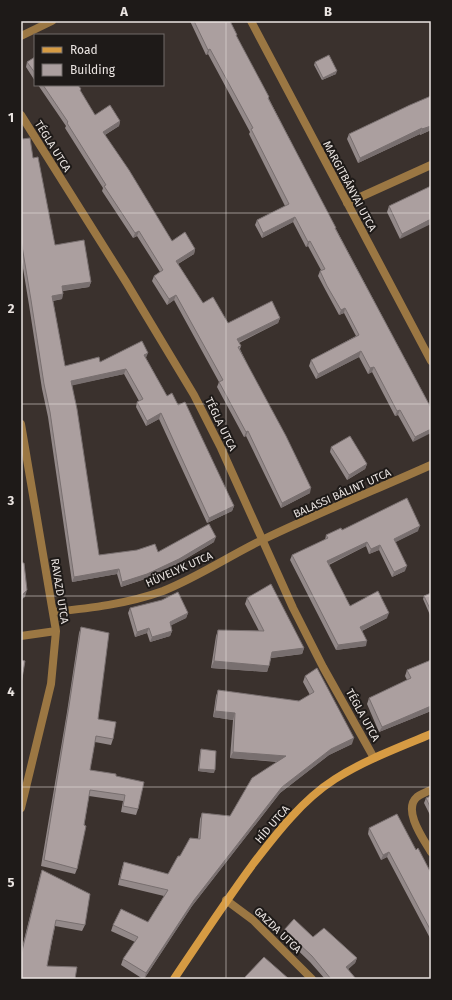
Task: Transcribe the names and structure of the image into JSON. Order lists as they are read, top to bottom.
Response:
{
  "streets": {
    "street": [
      "TÉGLA UTCA",
      "MARGITBÁNYAI UTCA",
      "BALASSI BÁLINT UTCA",
      "HÜVELYK UTCA",
      "RAVAZD UTCA",
      "HÍD UTCA",
      "GAZDA UTCA"
    ]
  },
  "crossings": [
    ["TÉGLA UTCA", "BALASSI BÁLINT UTCA"],
    ["TÉGLA UTCA", "HÜVELYK UTCA"],
    ["TÉGLA UTCA", "HÍD UTCA"],
    ["BALASSI BÁLINT UTCA", "HÜVELYK UTCA"],
    ["HÜVELYK UTCA", "RAVAZD UTCA"],
    ["HÍD UTCA", "GAZDA UTCA"]
  ],
  "legend": ["Road", "Building"],
  "grid": {
    "columns": ["A", "B"],
    "rows": [
      "1",
      "2",
      "3",
      "4",
      "5"
    ]
  }
}
